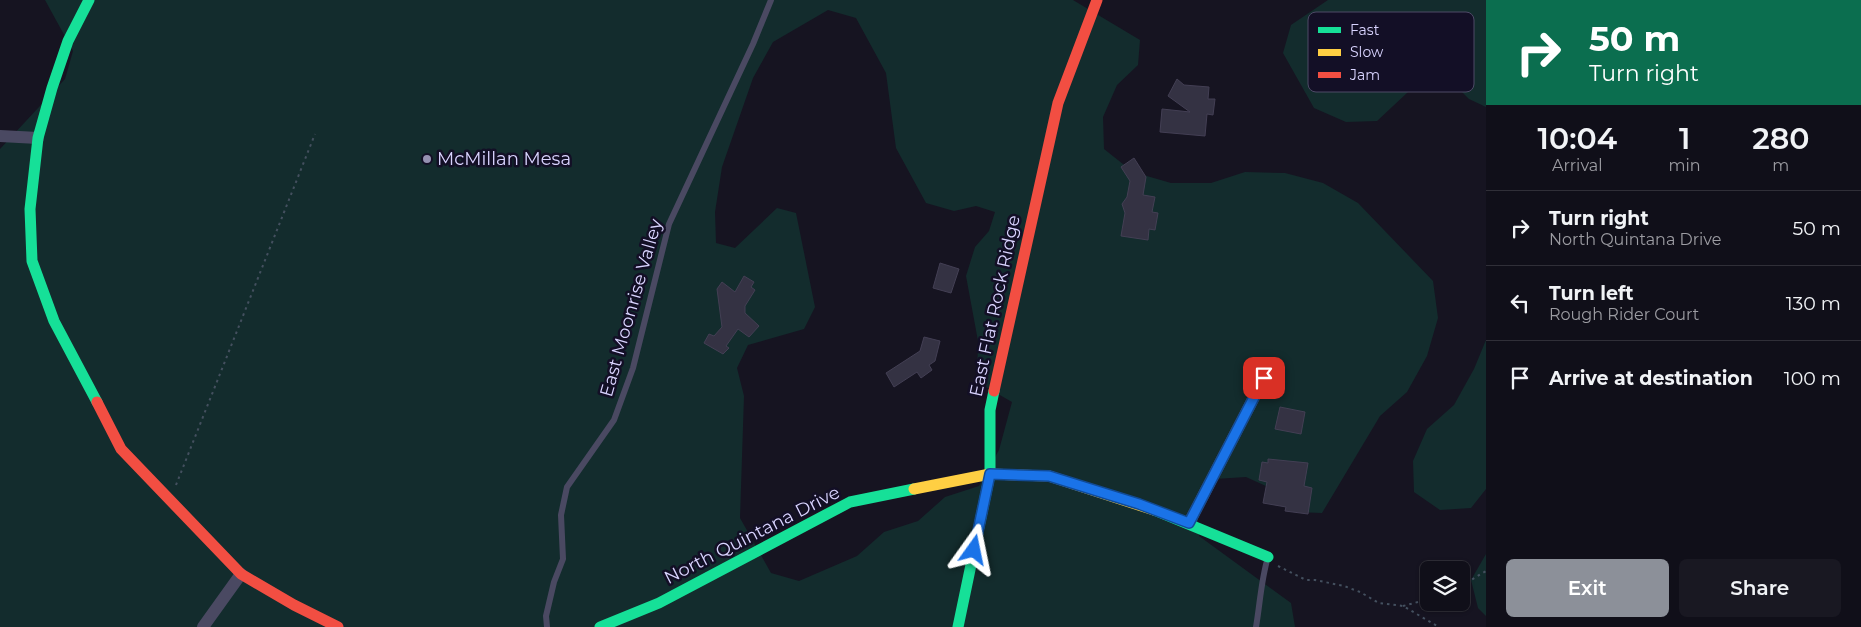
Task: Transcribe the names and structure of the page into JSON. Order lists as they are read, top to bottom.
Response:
{
  "streets": {
    "street": ["East Flat Rock Ridge", "North Quintana Drive"],
    "lane": ["East Moonrise Valley"]
  },
  "crossings": [
    ["East Flat Rock Ridge", "North Quintana Drive"]
  ],
  "places": ["McMillan Mesa"],
  "legend": ["Fast", "Slow", "Jam"],
  "page": {
    "turn": ["50 m", "Turn right"],
    "eta": [
      "10:04",
      "Arrival",
      "1",
      "min",
      "280",
      "m"
    ],
    "list": [
      {
        "name": "Turn right",
        "note": "North Quintana Drive",
        "value": "50 m"
      },
      {
        "name": "Turn left",
        "note": "Rough Rider Court",
        "value": "130 m"
      },
      {
        "name": "Arrive at destination",
        "value": "100 m"
      }
    ],
    "buttons": ["Exit", "Share"]
  }
}
